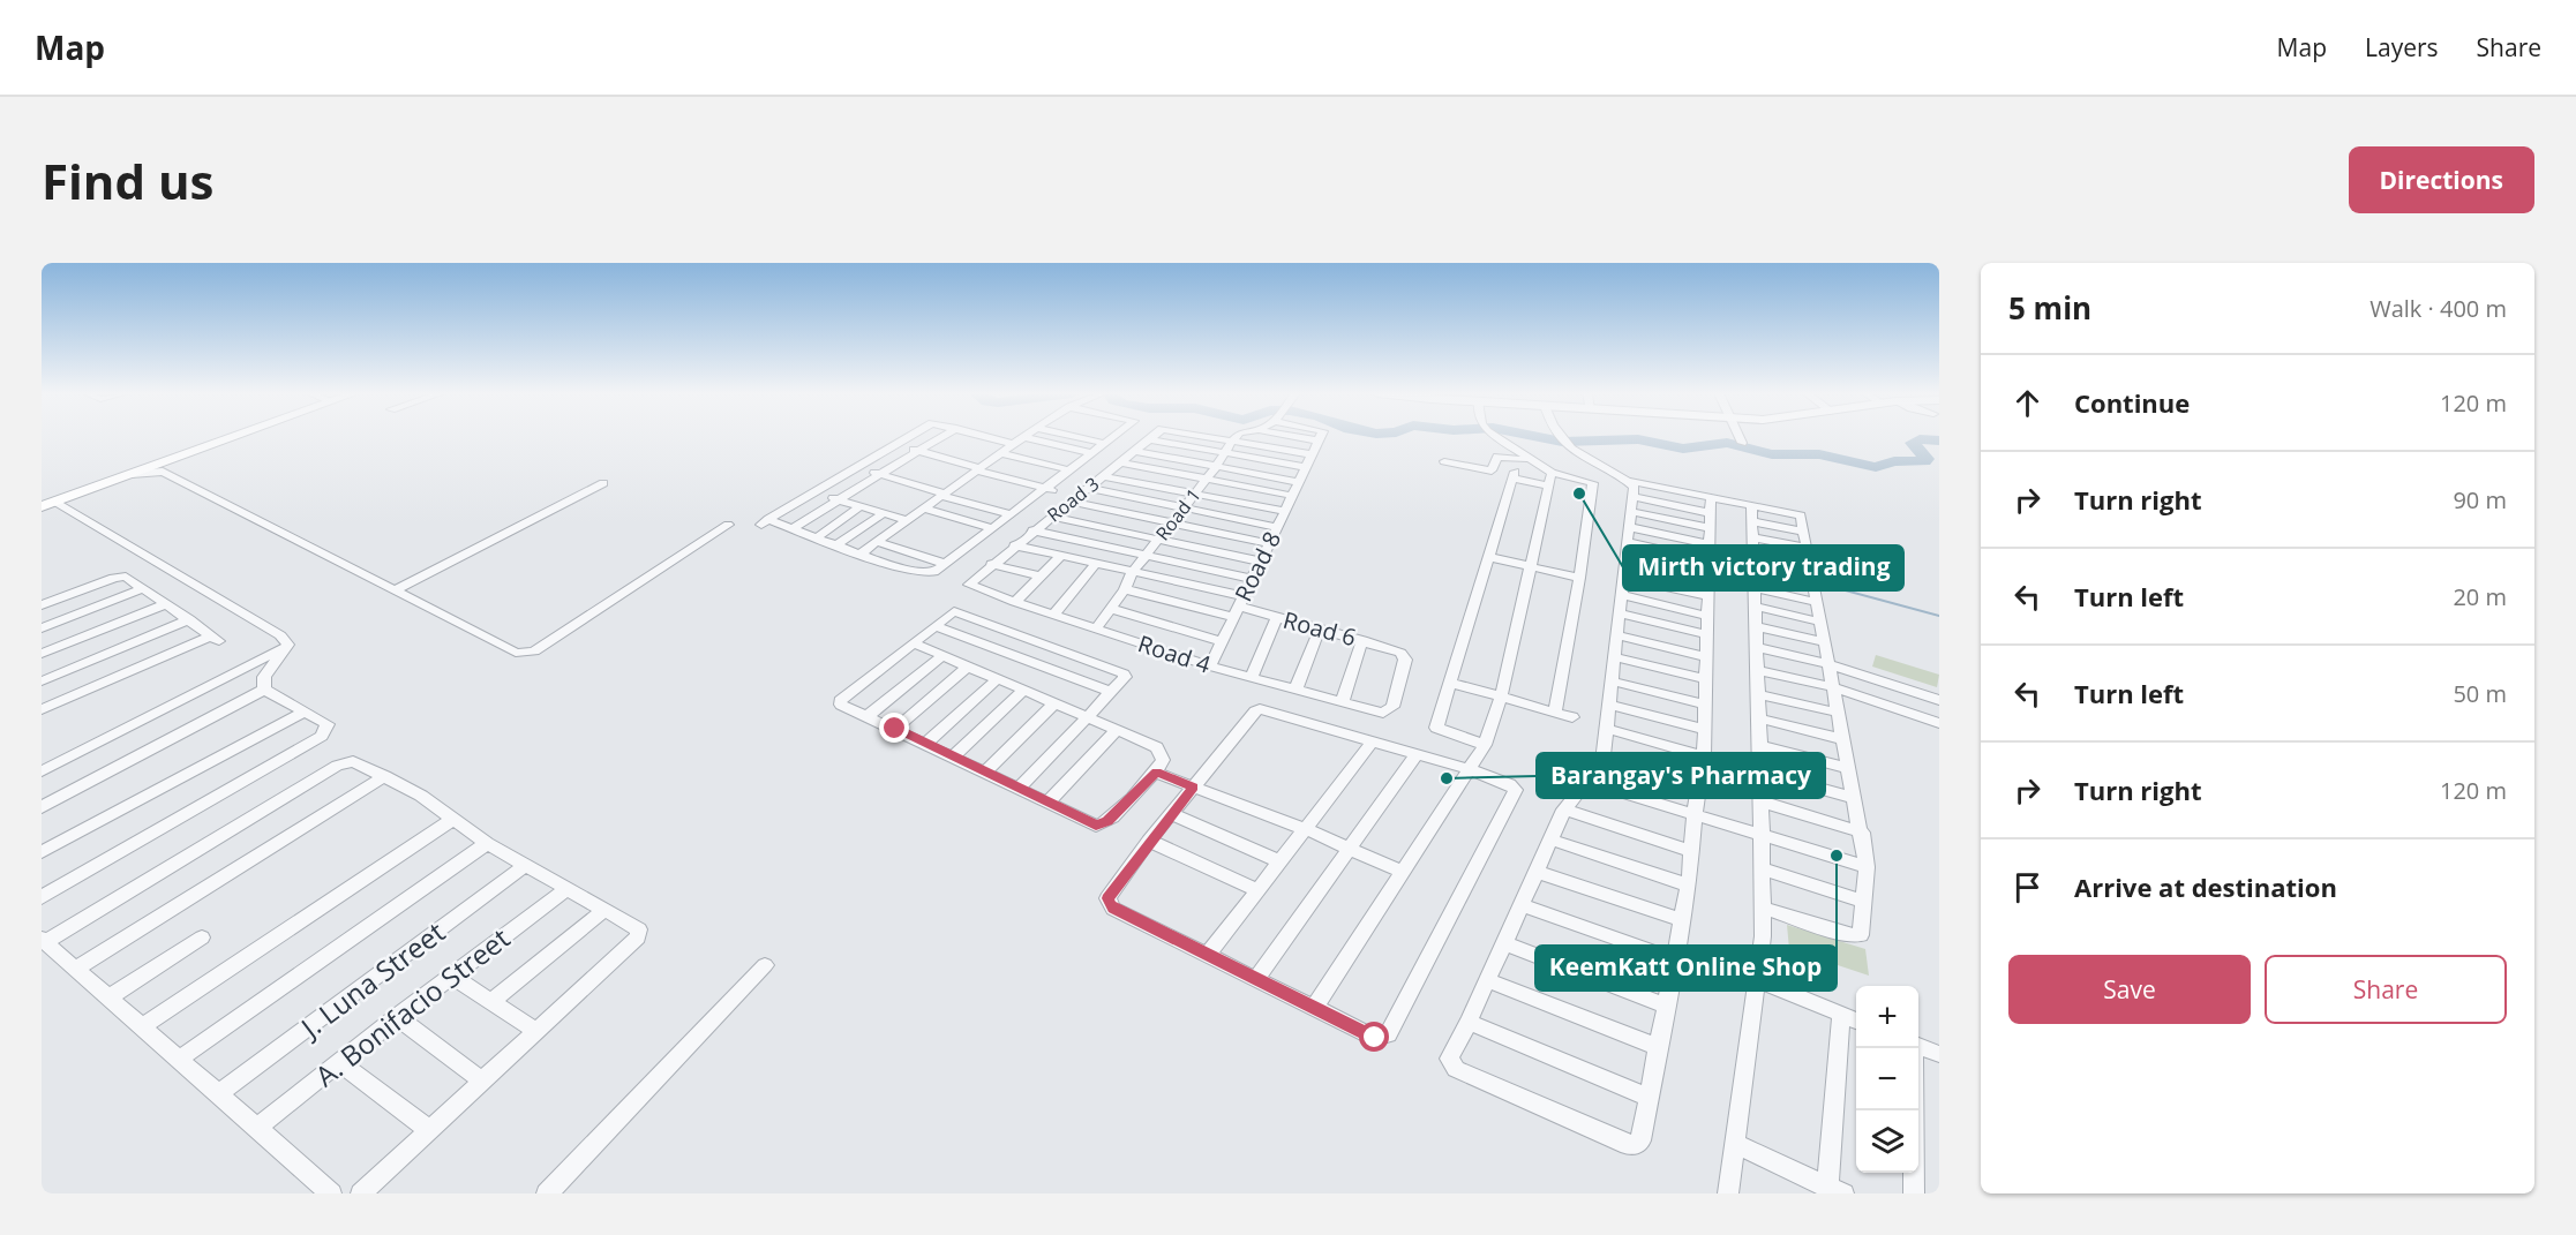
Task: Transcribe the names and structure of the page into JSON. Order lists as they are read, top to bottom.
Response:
{
  "streets": {
    "street": [
      "Road 3",
      "Road 1",
      "Road 8",
      "Road 6",
      "Road 4",
      "J. Luna Street",
      "A. Bonifacio Street"
    ]
  },
  "crossings": [
    ["Road 3", "Road 1"],
    ["Road 3", "Road 8"],
    ["Road 3", "Road 6"],
    ["Road 3", "Road 4"],
    ["Road 1", "Road 4"],
    ["Road 8", "Road 6"],
    ["Road 8", "Road 4"],
    ["Road 6", "Road 4"]
  ],
  "places": ["Mirth victory trading", "Barangay's Pharmacy", "KeemKatt Online Shop"],
  "page": {
    "header": "Map",
    "nav": ["Map", "Layers", "Share"],
    "buttons": [
      "Directions",
      ["Save", "Share"]
    ],
    "title": "Find us",
    "heading": ["5 min", "Walk · 400 m"],
    "list": [
      ["Continue", "120 m"],
      ["Turn right", "90 m"],
      ["Turn left", "20 m"],
      ["Turn left", "50 m"],
      ["Turn right", "120 m"],
      "Arrive at destination"
    ],
    "map_buttons": ["+", "−"]
  }
}
